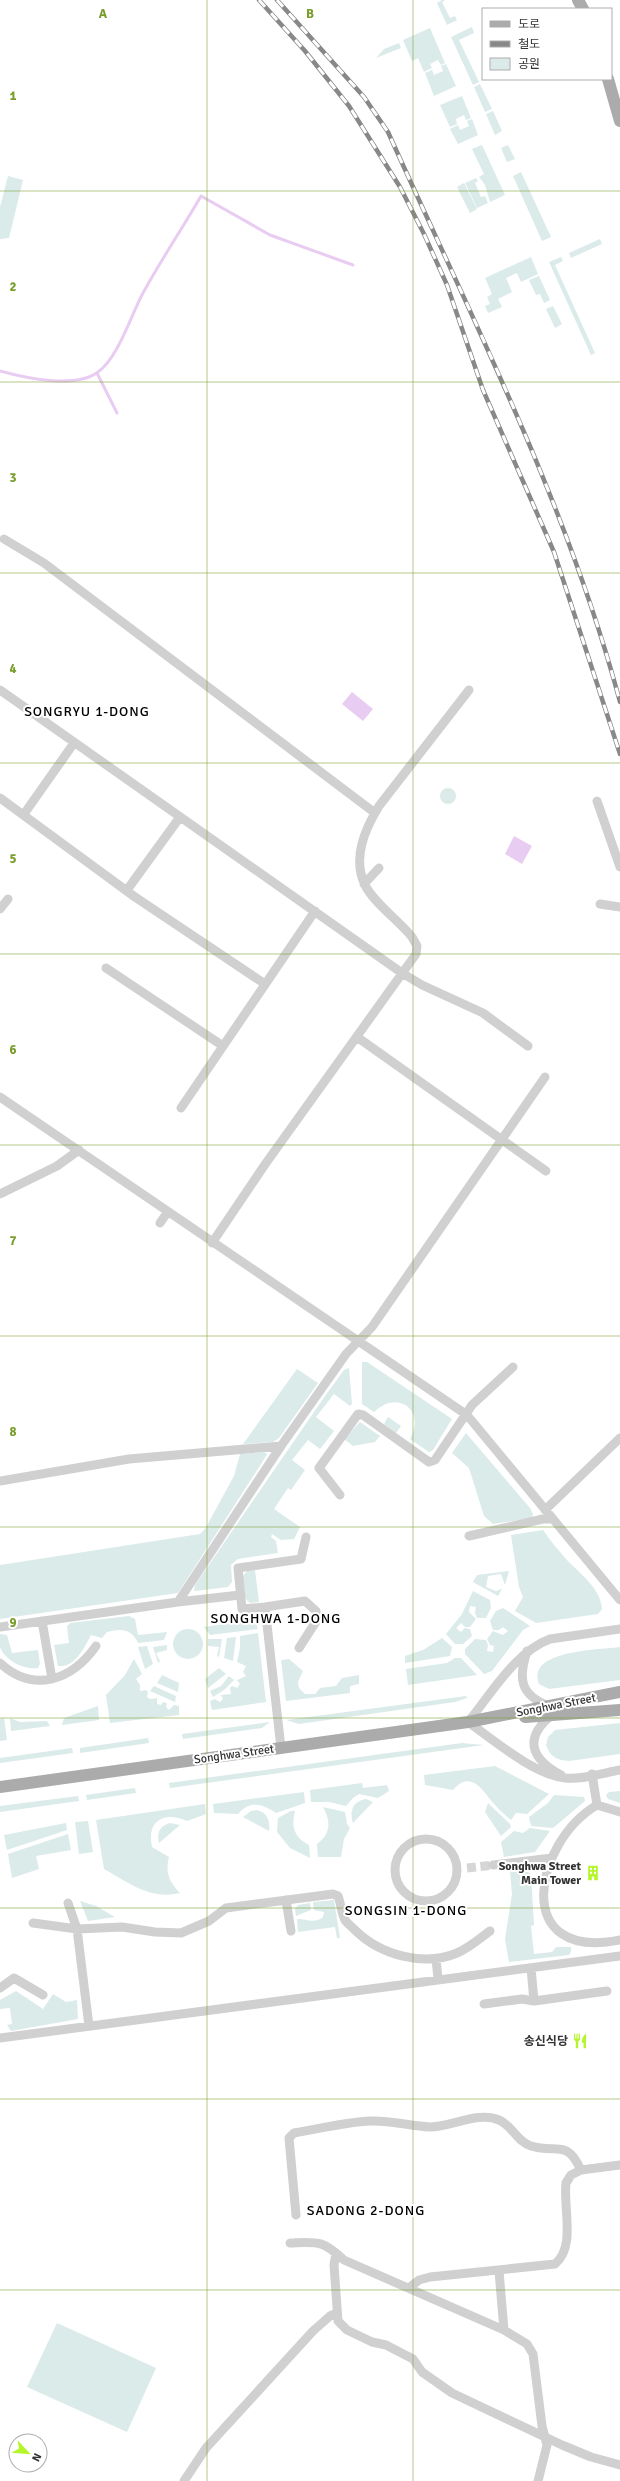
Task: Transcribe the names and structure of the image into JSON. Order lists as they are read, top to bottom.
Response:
{
  "streets": {
    "main road": ["Songhwa Street"]
  },
  "districts": [
    "SONGRYU 1-DONG",
    "SONGHWA 1-DONG",
    "SONGSIN 1-DONG",
    "SADONG 2-DONG"
  ],
  "places": {
    "building": ["Songhwa Street Main Tower"],
    "restaurant": ["송신식당"]
  },
  "legend": ["도로", "철도", "공원"],
  "north": "bottom right",
  "grid": {
    "columns": ["A", "B"],
    "rows": [
      "1",
      "2",
      "3",
      "4",
      "5",
      "6",
      "7",
      "8",
      "9"
    ]
  }
}
